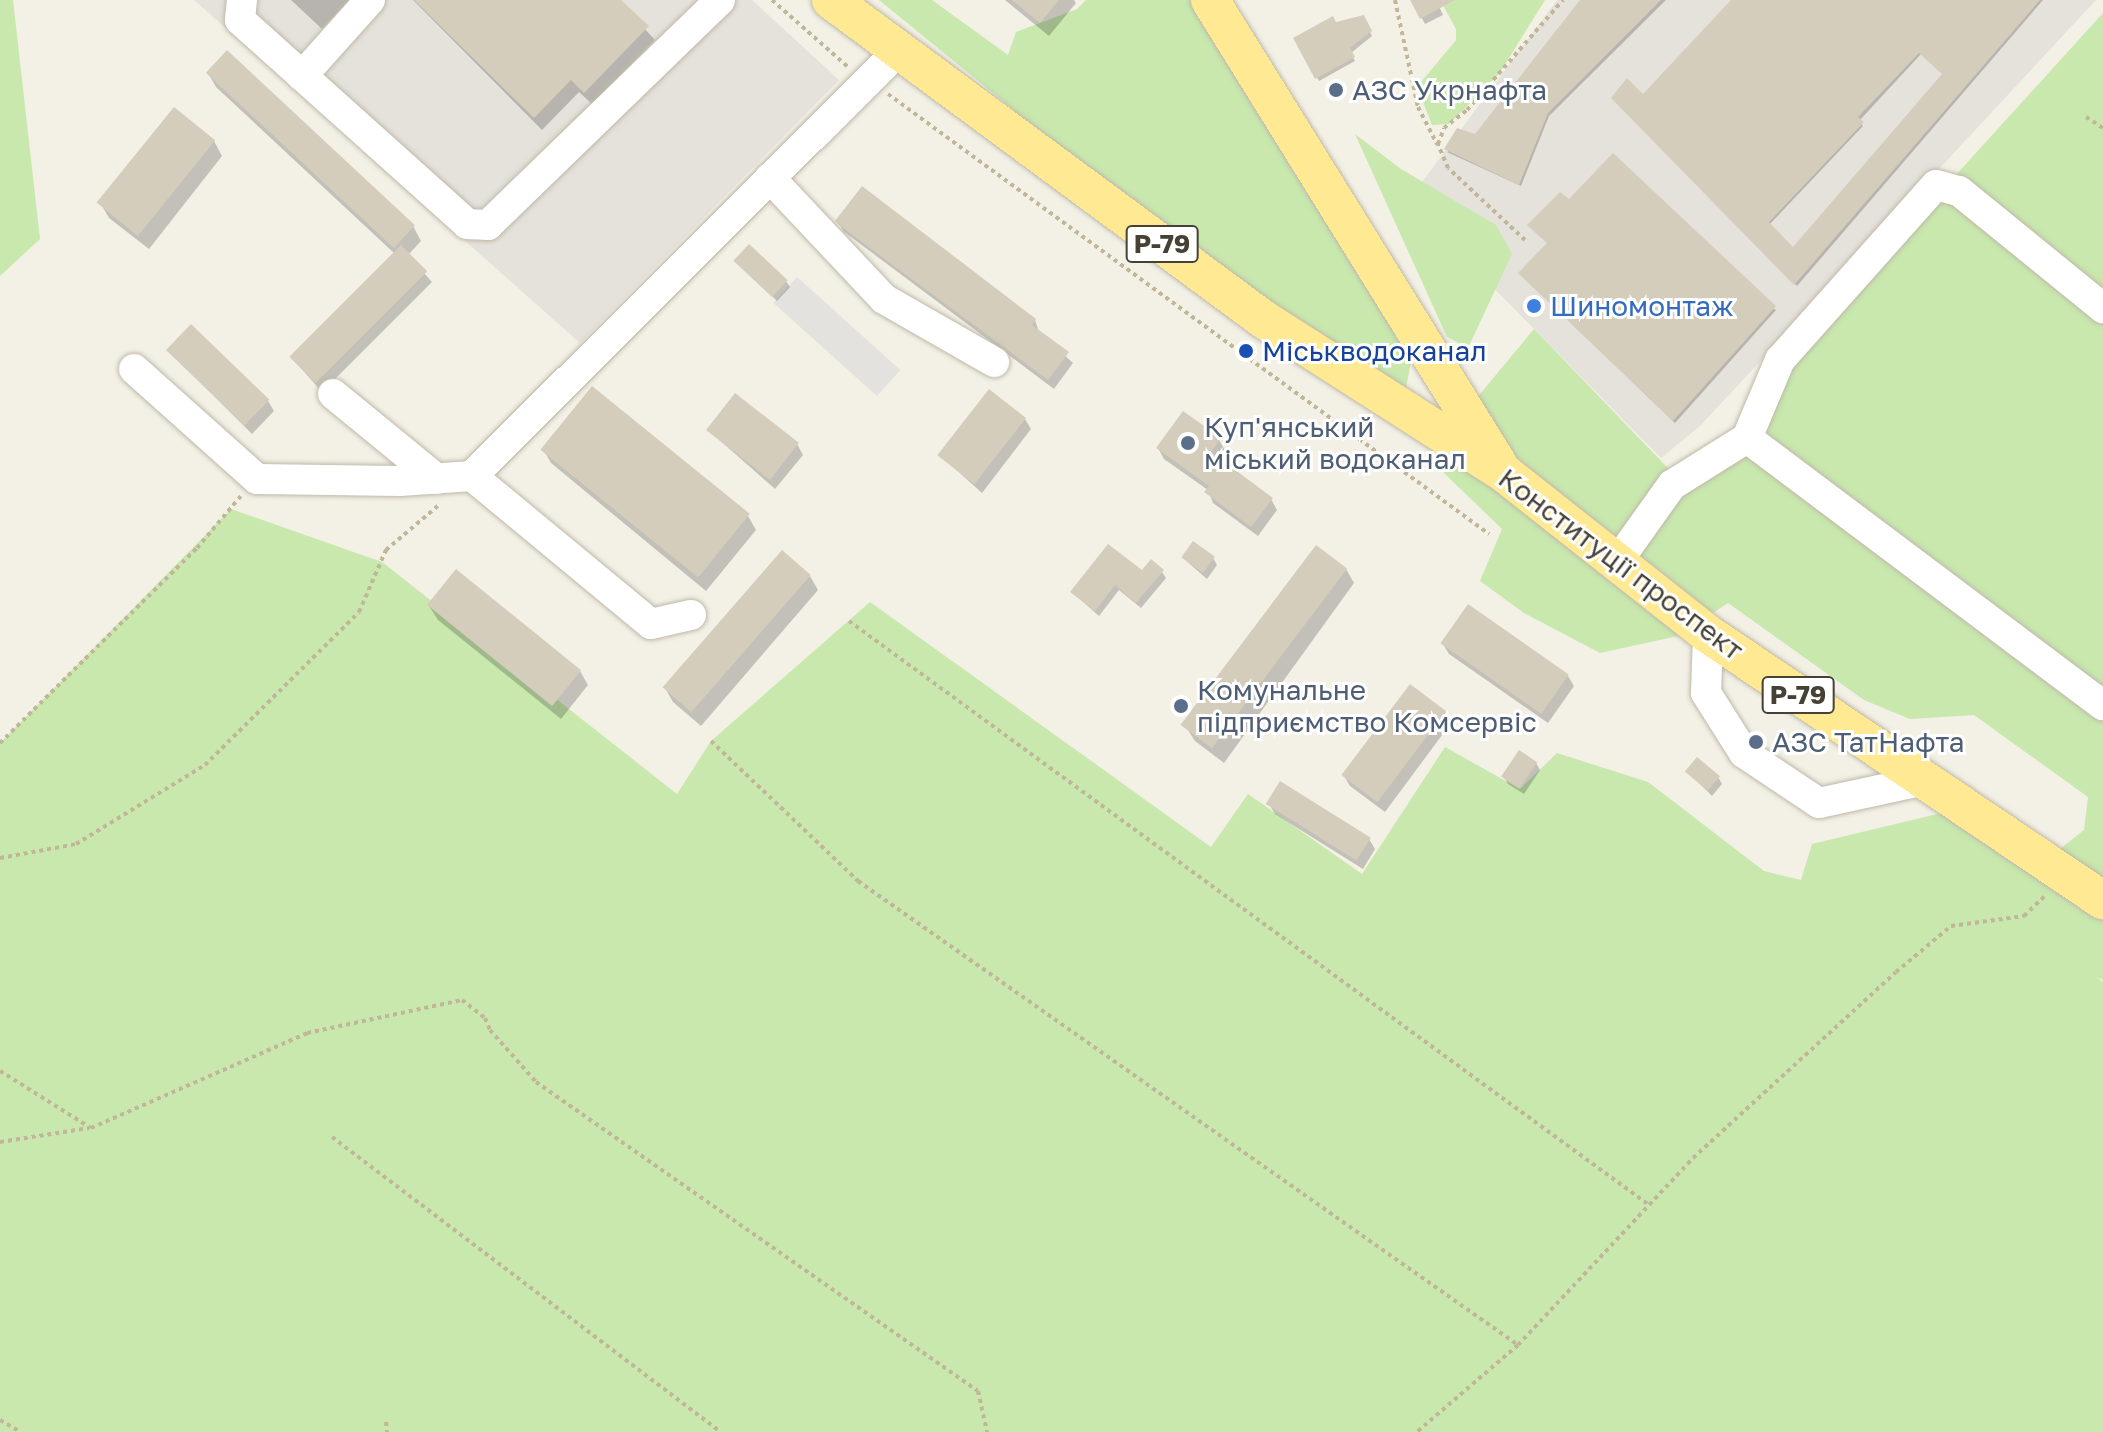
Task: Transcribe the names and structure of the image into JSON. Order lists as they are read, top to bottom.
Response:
{
  "streets": {
    "main road": ["Р-79", "Конституції проспект"]
  },
  "crossings": [
    ["Р-79", "Конституції проспект"]
  ],
  "places": [
    "АЗС Укрнафта",
    "Шиномонтаж",
    "Міськводоканал",
    "Куп'янський міський водоканал",
    "Комунальне пiдприємство Комсервiс",
    "АЗС ТатНафта"
  ]
}
